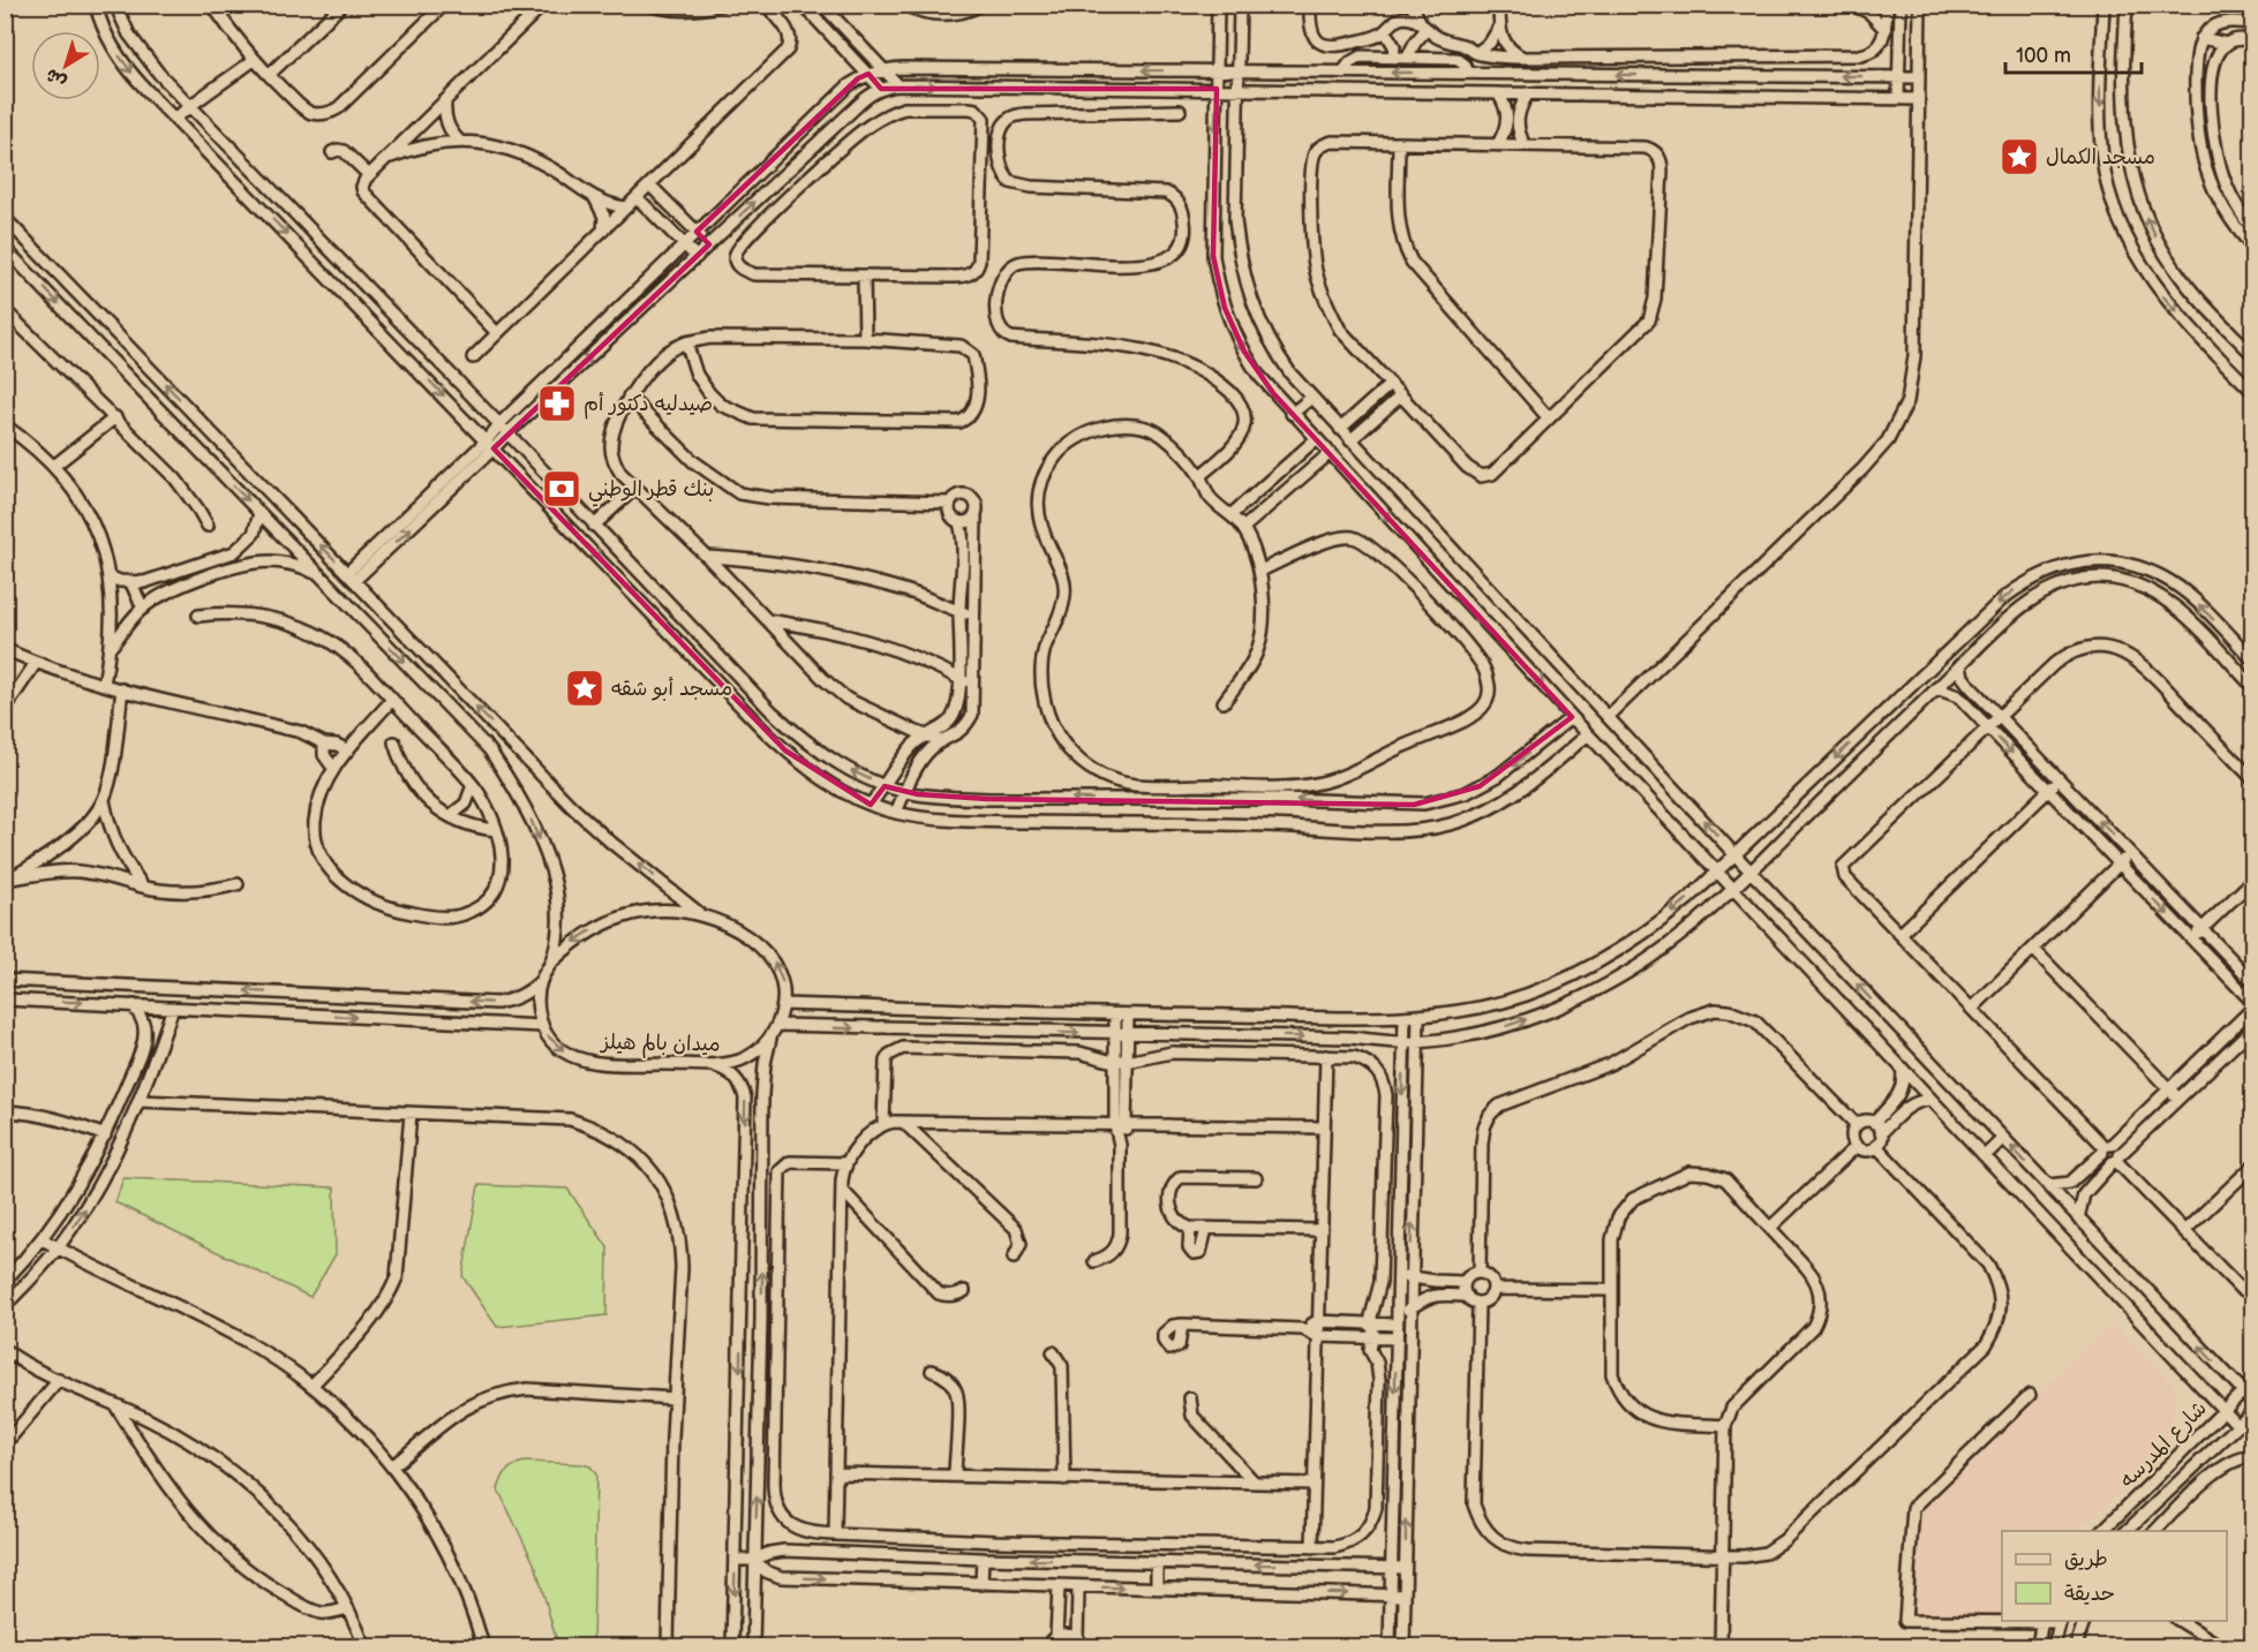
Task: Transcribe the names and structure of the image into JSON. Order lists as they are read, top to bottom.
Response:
{
  "streets": {
    "street": ["ميدان بالم هيلز", "شارع المدرسه"]
  },
  "one_way": ["ميدان بالم هيلز"],
  "places": {
    "place": ["مسجد الكمال", "مسجد أبو شقه"],
    "pharmacy": ["صيدليه دكتور أم"],
    "bank": ["بنك قطر الوطني"]
  },
  "legend": ["طريق", "حديقة"],
  "scale_bar": "100 m",
  "north": "bottom left"
}
